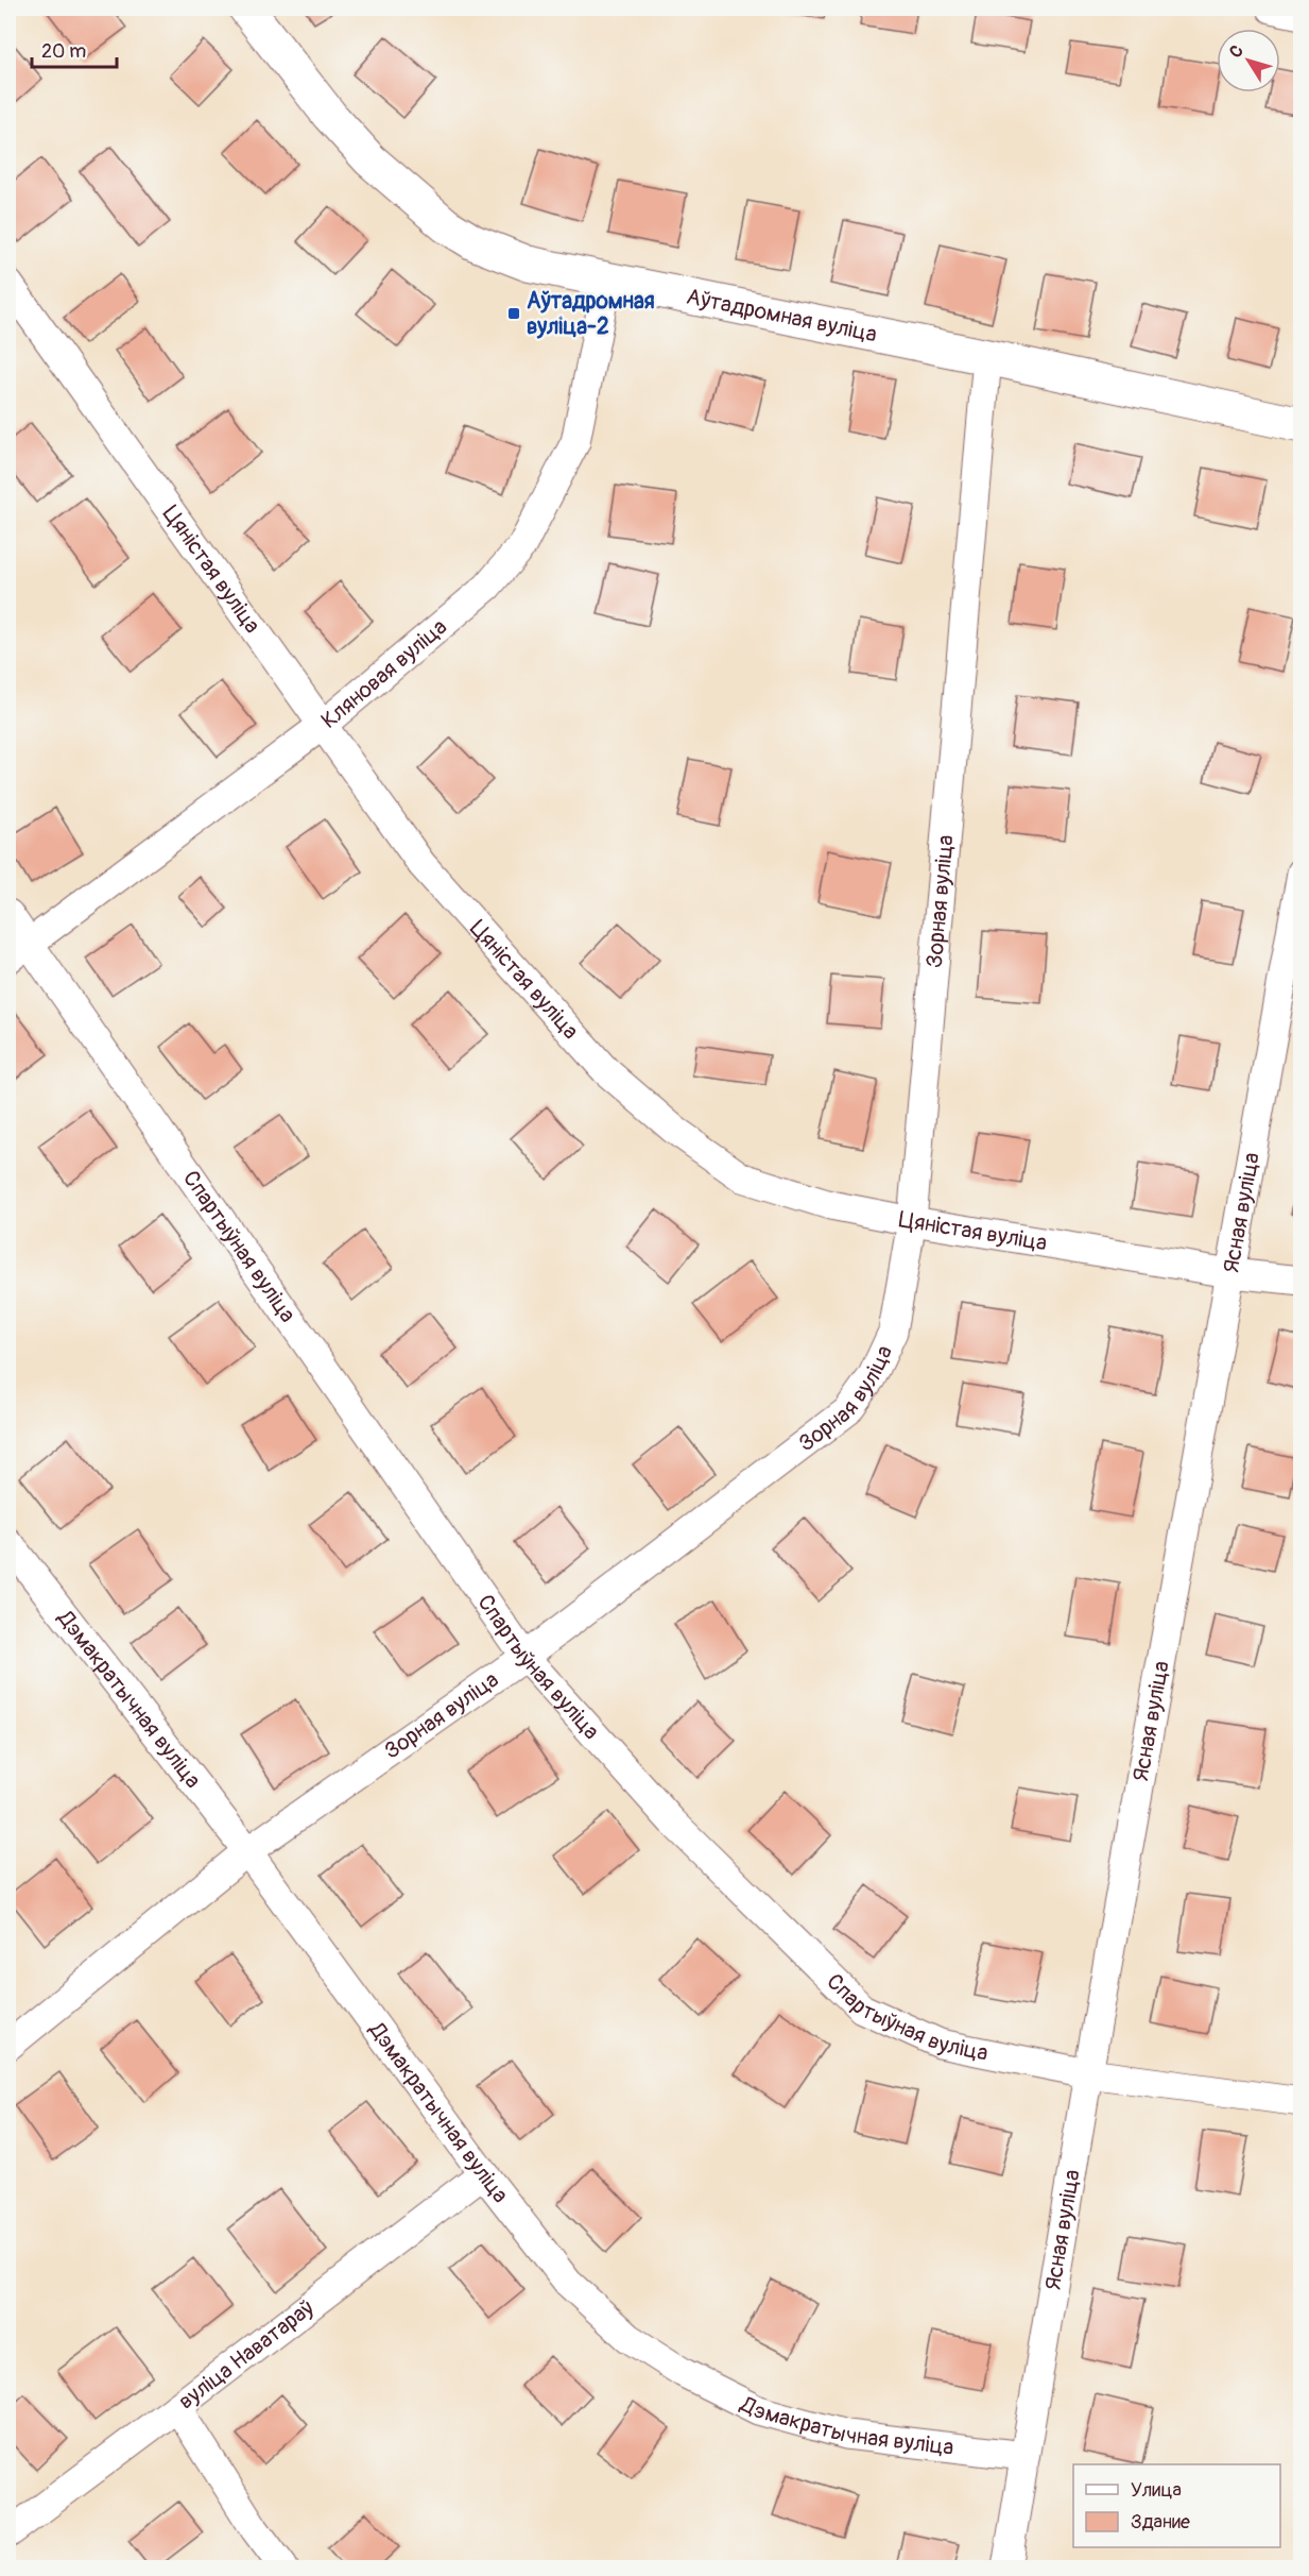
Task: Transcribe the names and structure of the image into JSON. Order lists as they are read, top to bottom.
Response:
{
  "streets": {
    "street": [
      "Аўтадромная вуліца",
      "Цяністая вуліца",
      "Кляновая вуліца",
      "Зорная вуліца",
      "Ясная вуліца",
      "Спартыўная вуліца",
      "Дэмакратычная вуліца",
      "вуліца Наватараў"
    ]
  },
  "crossings": [
    ["Аўтадромная вуліца", "Кляновая вуліца"],
    ["Аўтадромная вуліца", "Зорная вуліца"],
    ["Цяністая вуліца", "Кляновая вуліца"],
    ["Цяністая вуліца", "Зорная вуліца"],
    ["Цяністая вуліца", "Ясная вуліца"],
    ["Кляновая вуліца", "Спартыўная вуліца"],
    ["Зорная вуліца", "Спартыўная вуліца"],
    ["Зорная вуліца", "Дэмакратычная вуліца"],
    ["Ясная вуліца", "Спартыўная вуліца"],
    ["Ясная вуліца", "Дэмакратычная вуліца"],
    ["Дэмакратычная вуліца", "вуліца Наватараў"]
  ],
  "places": {
    "transit": ["Аўтадромная вуліца-2"]
  },
  "legend": ["Улица", "Здание"],
  "scale_bar": "20 m",
  "north": "top left"
}
